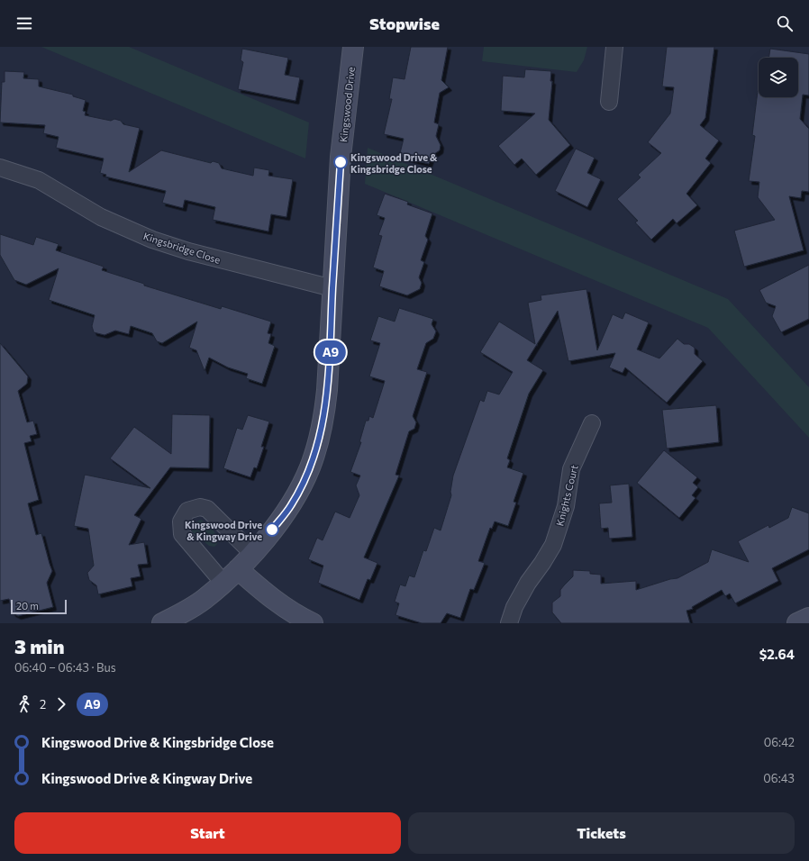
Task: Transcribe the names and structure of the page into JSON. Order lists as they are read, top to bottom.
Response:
{
  "streets": {
    "street": ["Kingswood Drive", "Kingsbridge Close", "Knights Court"]
  },
  "crossings": [
    ["Kingswood Drive", "Kingsbridge Close"]
  ],
  "places": ["Kingswood Drive & Kingsbridge Close", "Kingswood Drive & Kingway Drive"],
  "lines": ["bus line A9"],
  "scale_bar": "20 m",
  "page": {
    "header": "Stopwise",
    "on_map": "A9",
    "scale": "20 m",
    "heading": ["3 min", "06:40 – 06:43 · Bus", "$2.64"],
    "legs": ["2", "A9"],
    "list": [
      {
        "name": "Kingswood Drive & Kingsbridge Close",
        "value": "06:42"
      },
      {
        "name": "Kingswood Drive & Kingway Drive",
        "value": "06:43"
      }
    ],
    "buttons": ["Start", "Tickets"]
  }
}
